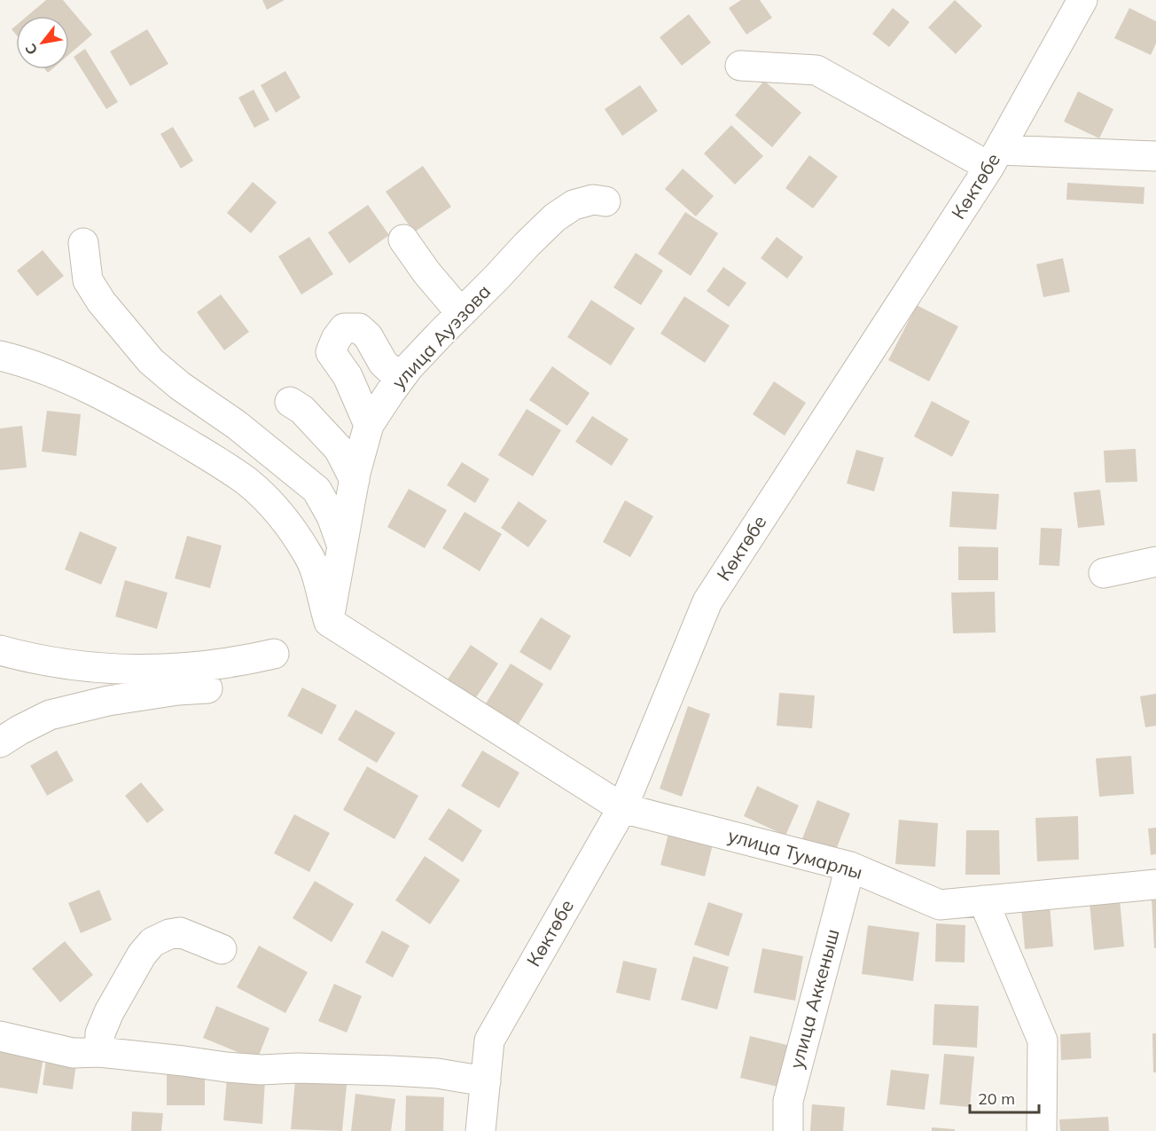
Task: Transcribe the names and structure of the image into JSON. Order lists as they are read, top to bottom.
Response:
{
  "streets": {
    "street": [
      "Көктөбе",
      "улица Ауэзова",
      "улица Тумарлы",
      "улица Аккеныш"
    ]
  },
  "crossings": [
    ["Көктөбе", "улица Тумарлы"],
    ["улица Ауэзова", "улица Тумарлы"],
    ["улица Тумарлы", "улица Аккеныш"]
  ],
  "scale_bar": "20 m",
  "north": "bottom left"
}
